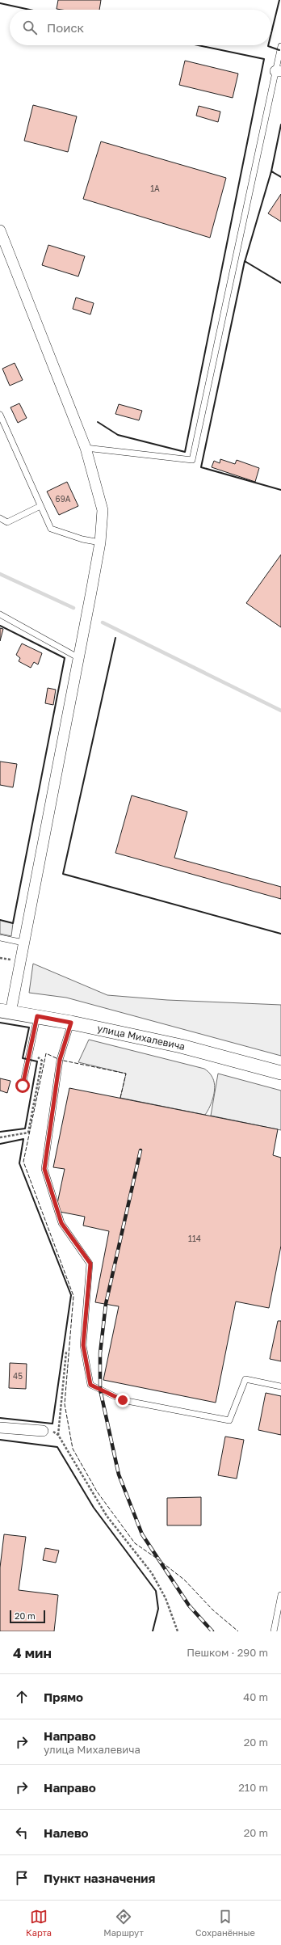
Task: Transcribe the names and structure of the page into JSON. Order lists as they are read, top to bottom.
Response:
{
  "streets": {
    "street": ["улица Михалевича"]
  },
  "house_numbers": [
    "1А",
    "69А",
    "114",
    "45"
  ],
  "scale_bar": "20 m",
  "page": {
    "search": "Поиск",
    "scale": "20 m",
    "heading": ["4 мин", "Пешком · 290 m"],
    "list": [
      ["Прямо", "40 m"],
      ["Направо", "улица Михалевича", "20 m"],
      ["Направо", "210 m"],
      ["Налево", "20 m"],
      "Пункт назначения"
    ],
    "nav": ["Карта", "Маршрут", "Сохранённые"]
  }
}
